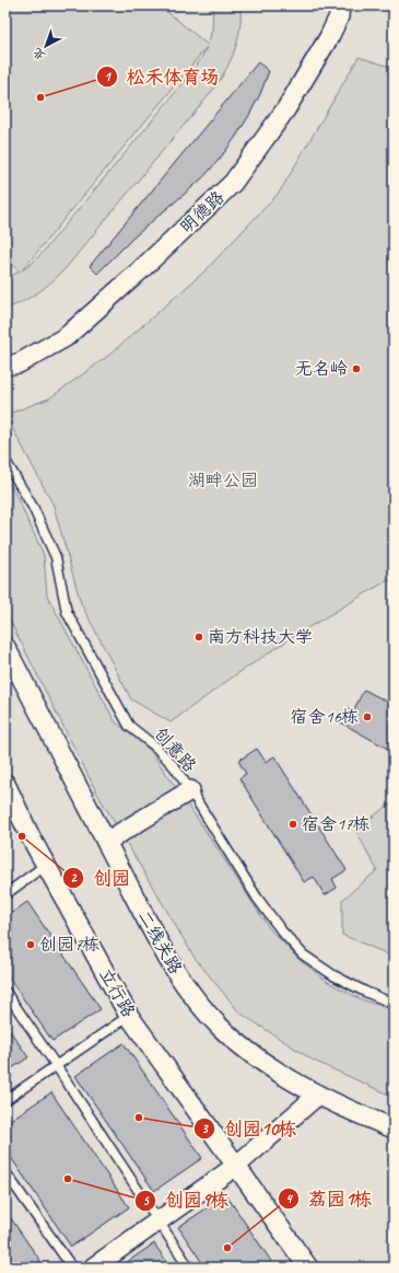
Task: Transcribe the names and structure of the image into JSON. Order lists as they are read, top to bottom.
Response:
{
  "streets": {
    "street": ["明德路", "二线关路", "立行路"],
    "lane": ["创意路"]
  },
  "parks": ["湖畔公园"],
  "places": [
    "松禾体育场",
    "无名岭",
    "南方科技大学",
    "宿舍16栋",
    "宿舍17栋",
    "创园",
    "创园7栋",
    "创园10栋",
    "创园9栋",
    "荔园1栋"
  ],
  "north": "bottom left"
}
